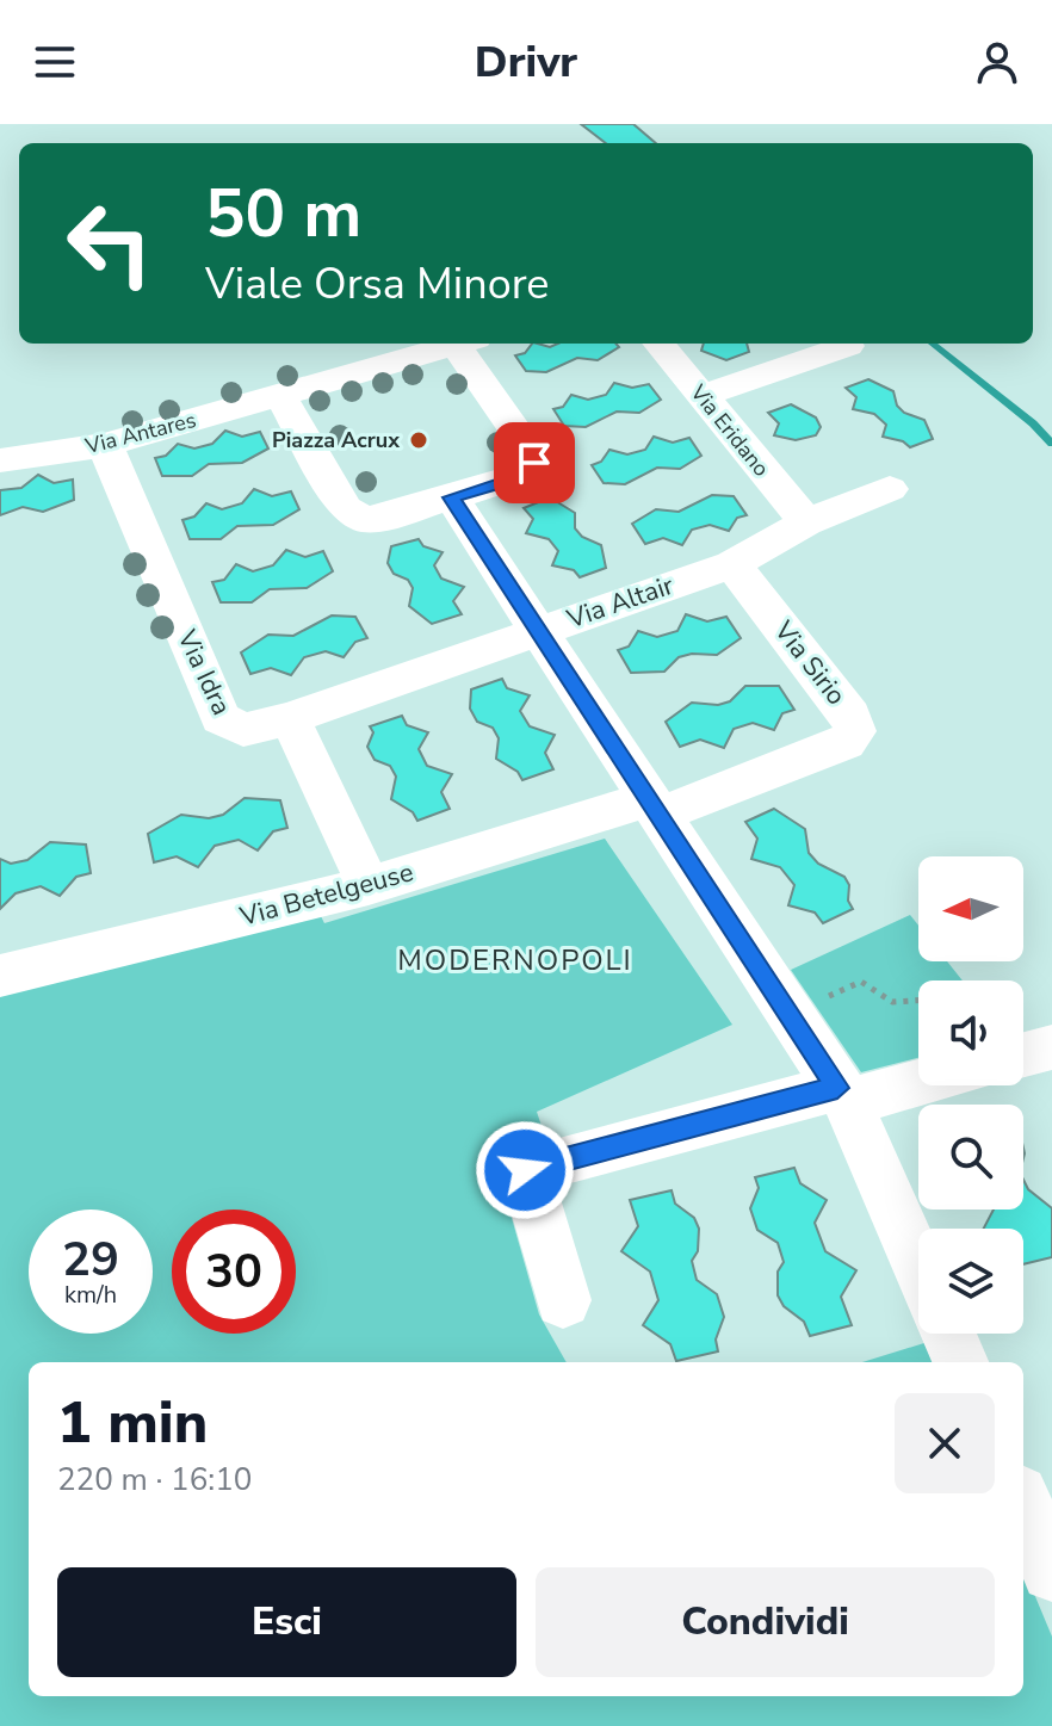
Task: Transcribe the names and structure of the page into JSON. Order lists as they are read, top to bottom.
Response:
{
  "streets": {
    "street": [
      "Via Eridano",
      "Via Antares",
      "Via Altair",
      "Via Sirio",
      "Via Idra",
      "Via Betelgeuse"
    ]
  },
  "crossings": [
    ["Via Eridano", "Via Altair"],
    ["Via Antares", "Via Idra"],
    ["Via Altair", "Via Sirio"],
    ["Via Altair", "Via Idra"],
    ["Via Sirio", "Via Betelgeuse"]
  ],
  "districts": ["MODERNOPOLI"],
  "places": ["Piazza Acrux"],
  "north": "left",
  "page": {
    "header": "Drivr",
    "turn": ["50 m", "Viale Orsa Minore"],
    "speed": "29 km/h",
    "limit": "30",
    "heading": ["1 min", "220 m · 16:10"],
    "buttons": ["Esci", "Condividi"]
  }
}
